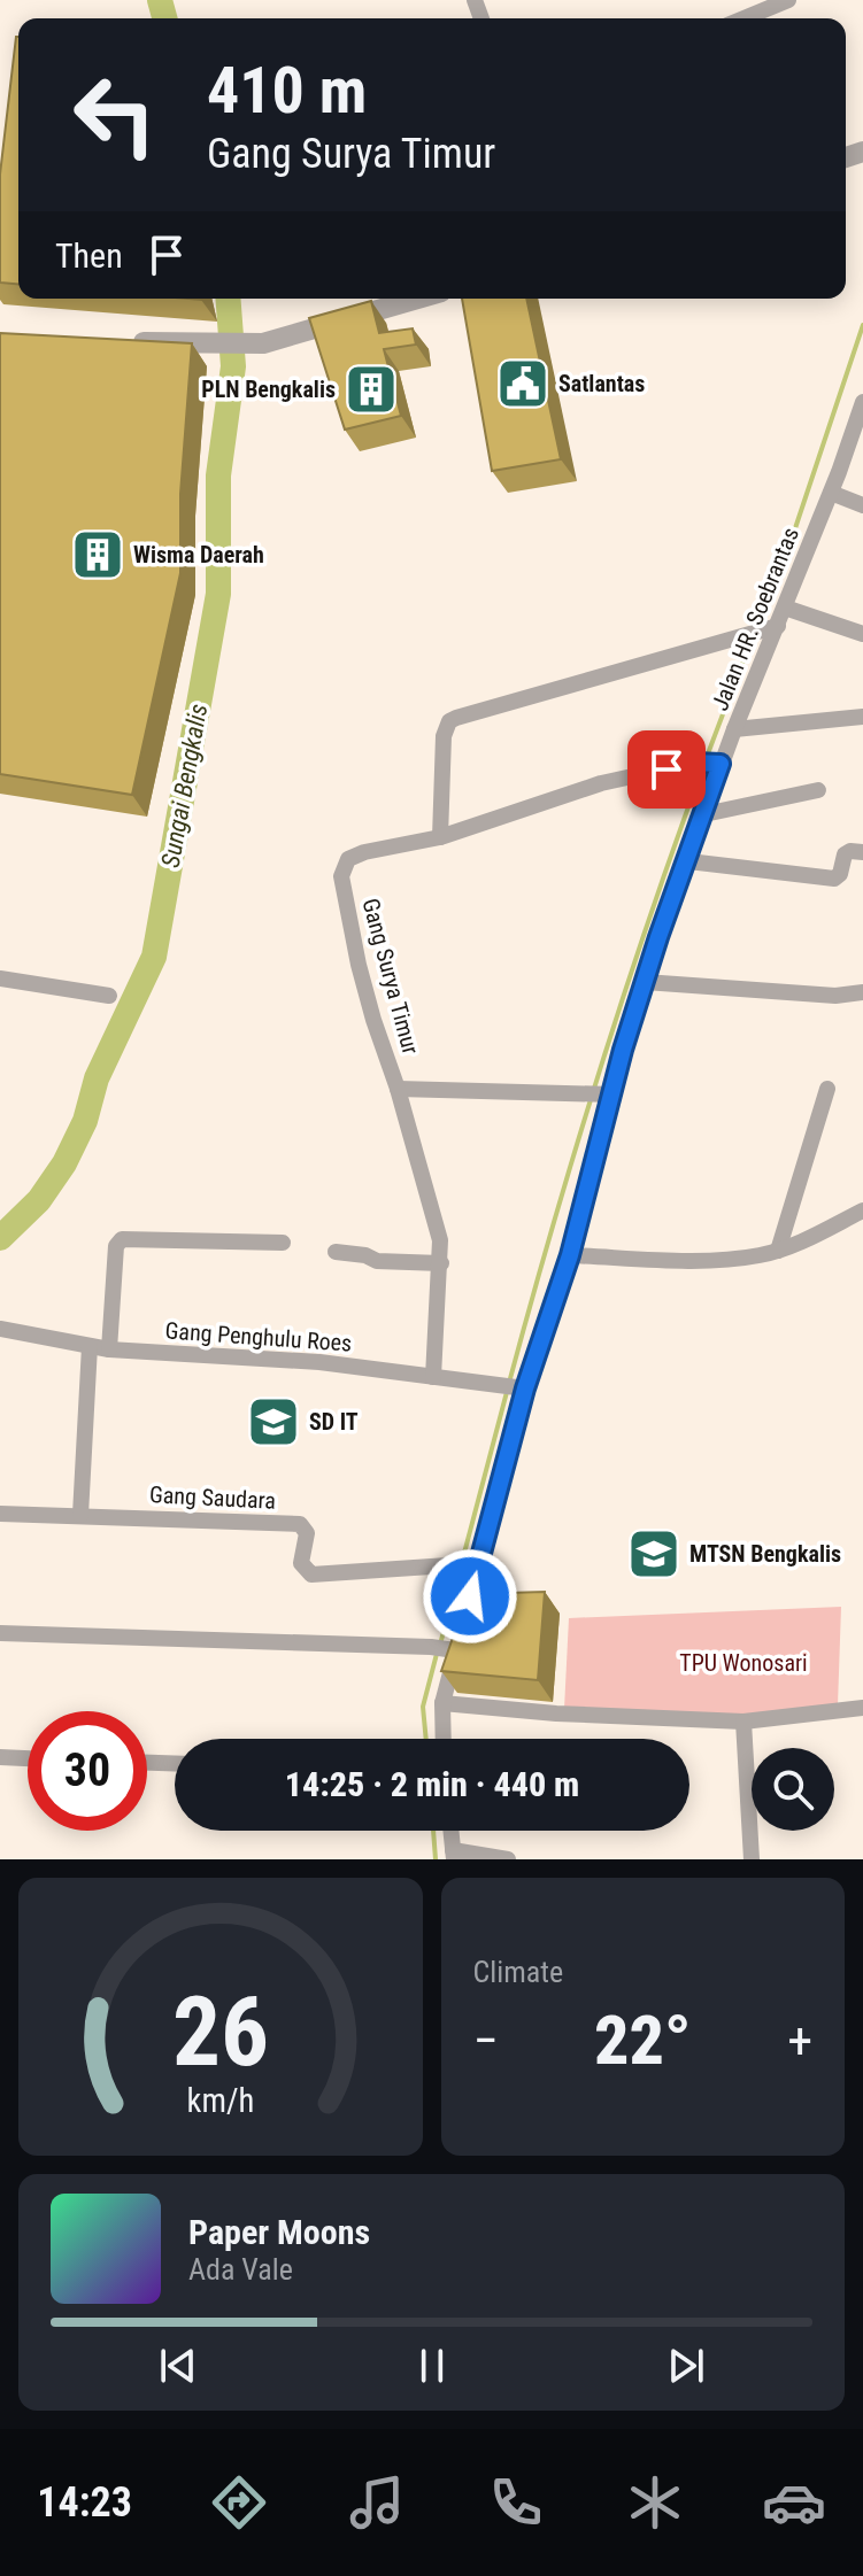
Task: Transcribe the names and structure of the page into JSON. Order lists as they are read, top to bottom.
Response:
{
  "streets": {
    "street": [
      "Jalan HR. Soebrantas",
      "Gang Surya Timur",
      "Gang Penghulu Roes",
      "Gang Saudara"
    ]
  },
  "crossings": [
    ["Jalan HR. Soebrantas", "Gang Surya Timur"],
    ["Jalan HR. Soebrantas", "Gang Penghulu Roes"],
    ["Jalan HR. Soebrantas", "Gang Saudara"],
    ["Gang Surya Timur", "Gang Penghulu Roes"]
  ],
  "water": ["Sungai Bengkalis"],
  "parks": ["TPU Wonosari"],
  "places": {
    "public building": ["Satlantas"],
    "building": ["PLN Bengkalis", "Wisma Daerah"],
    "school or university": ["SD IT", "MTSN Bengkalis"]
  },
  "page": {
    "turn": ["410 m", "Gang Surya Timur"],
    "then": "Then",
    "limit": "30",
    "trip": "14:25 · 2 min · 440 m",
    "tile": "Climate",
    "heat": ["−", "22°", "+"],
    "song": ["Paper Moons", "Ada Vale"],
    "tabs": "14:23",
    "gauge": ["26", "km/h"]
  }
}
